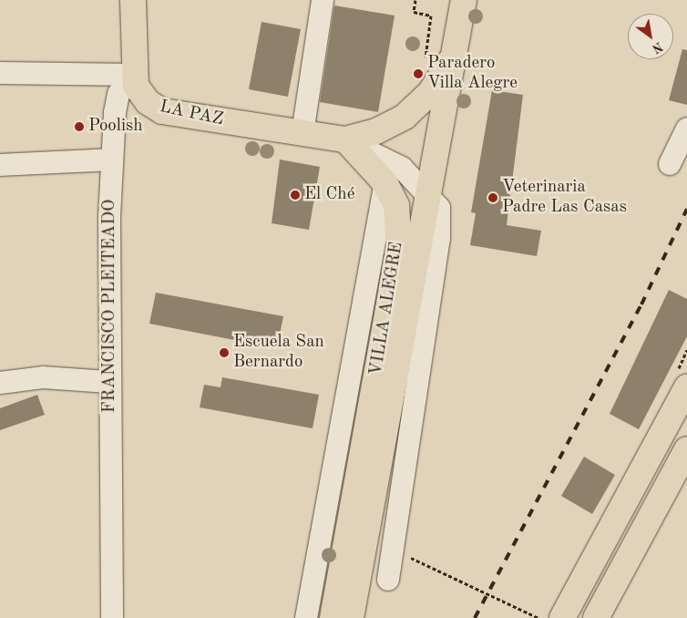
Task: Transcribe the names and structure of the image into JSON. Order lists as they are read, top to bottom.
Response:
{
  "streets": {
    "main road": ["LA PAZ", "VILLA ALEGRE"],
    "street": ["FRANCISCO PLEITEADO"]
  },
  "crossings": [
    ["LA PAZ", "FRANCISCO PLEITEADO"],
    ["LA PAZ", "VILLA ALEGRE"]
  ],
  "places": [
    "Paradero Villa Alegre",
    "Poolish",
    "El Ché",
    "Veterinaria Padre Las Casas",
    "Escuela San Bernardo"
  ],
  "north": "bottom right"
}
